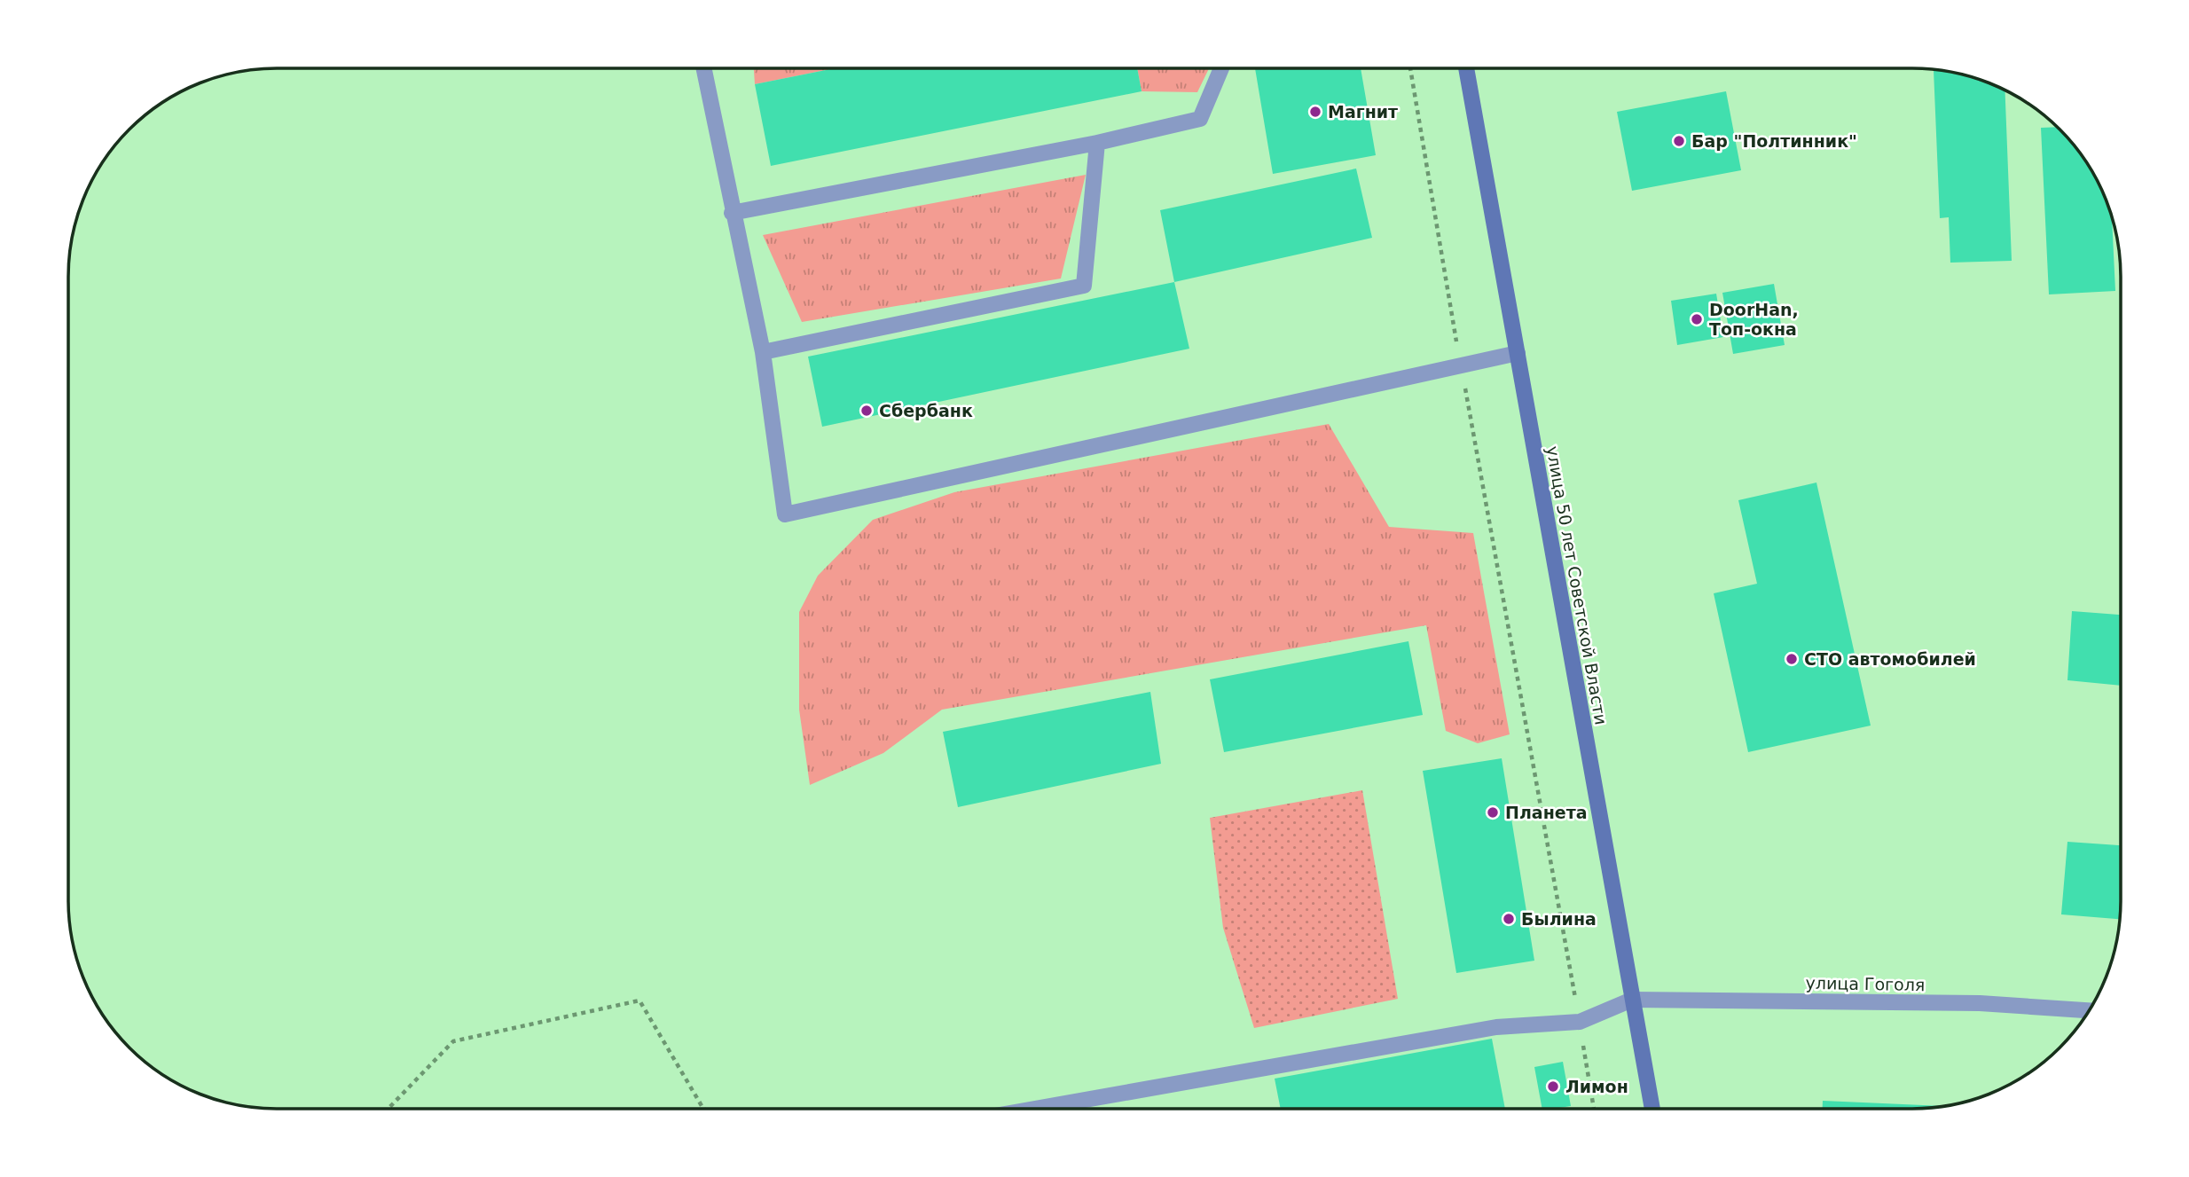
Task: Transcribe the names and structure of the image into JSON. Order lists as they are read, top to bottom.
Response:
{
  "streets": {
    "street": ["улица 50 лет Советской Власти", "улица Гоголя"]
  },
  "crossings": [
    ["улица 50 лет Советской Власти", "улица Гоголя"]
  ],
  "places": [
    "Магнит",
    "Бар \"Полтинник\"",
    "DoorHan, Топ-окна",
    "Сбербанк",
    "СТО автомобилей",
    "Планета",
    "Былина",
    "Лимон"
  ]
}
